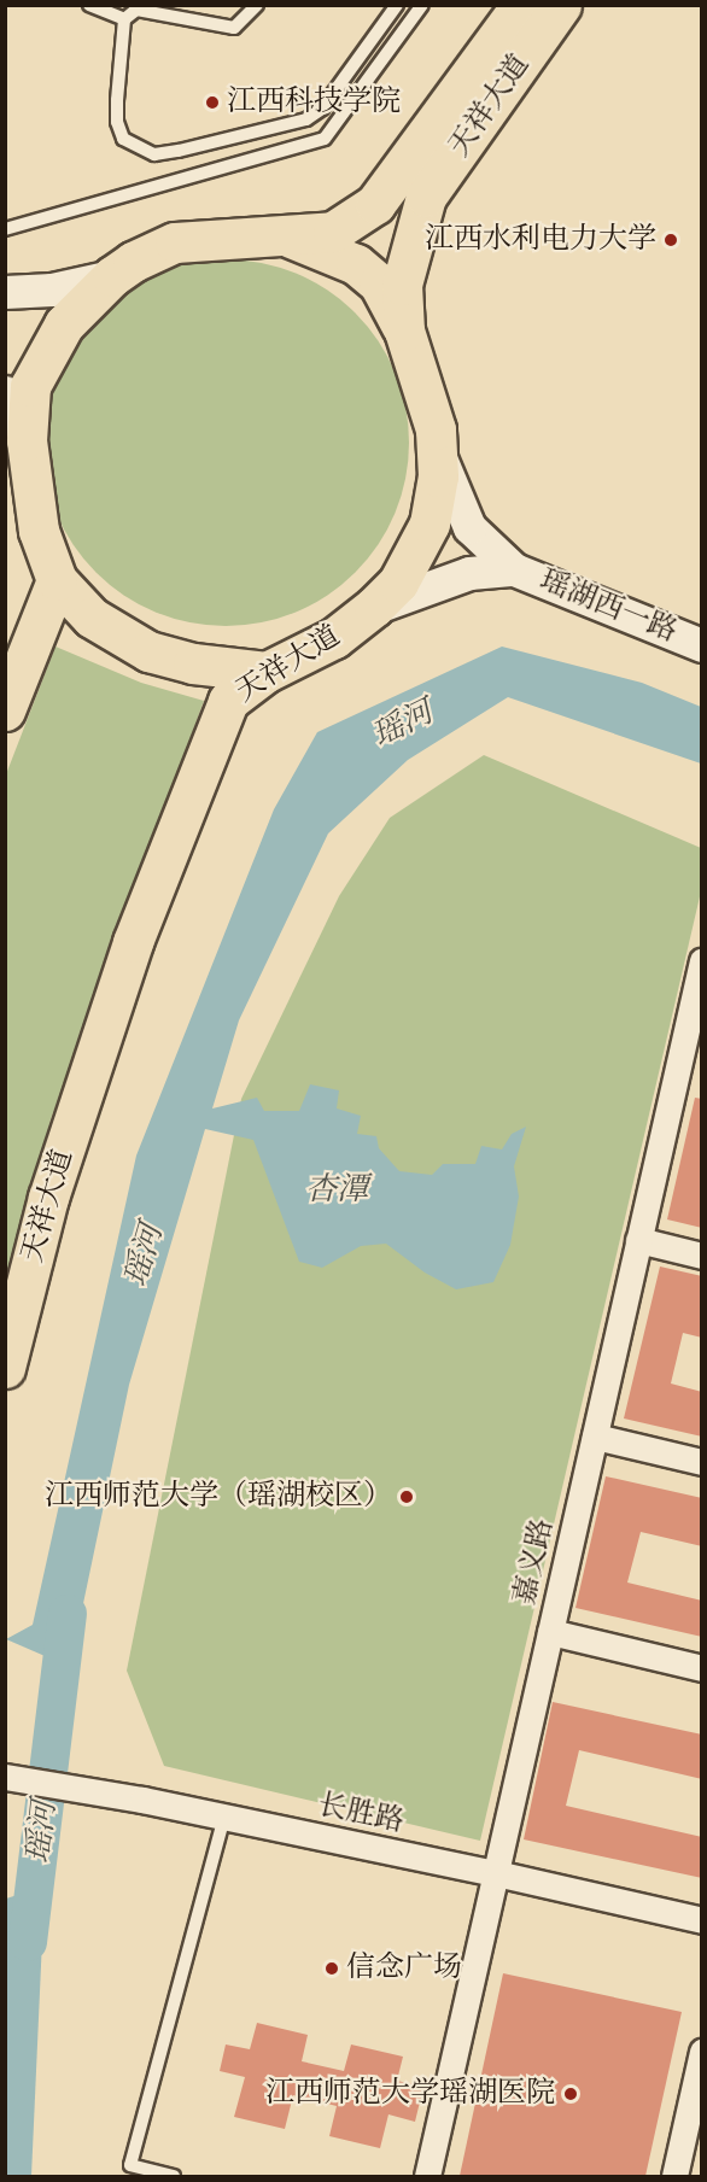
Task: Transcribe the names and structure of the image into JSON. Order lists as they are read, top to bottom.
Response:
{
  "streets": {
    "main road": ["天祥大道"],
    "street": ["瑶湖西一路", "嘉义路", "长胜路"]
  },
  "crossings": [
    ["嘉义路", "长胜路"]
  ],
  "water": ["瑶河", "杏潭"],
  "places": [
    "江西科技学院",
    "江西水利电力大学",
    "江西师范大学（瑶湖校区）",
    "信念广场",
    "江西师范大学瑶湖医院"
  ]
}
